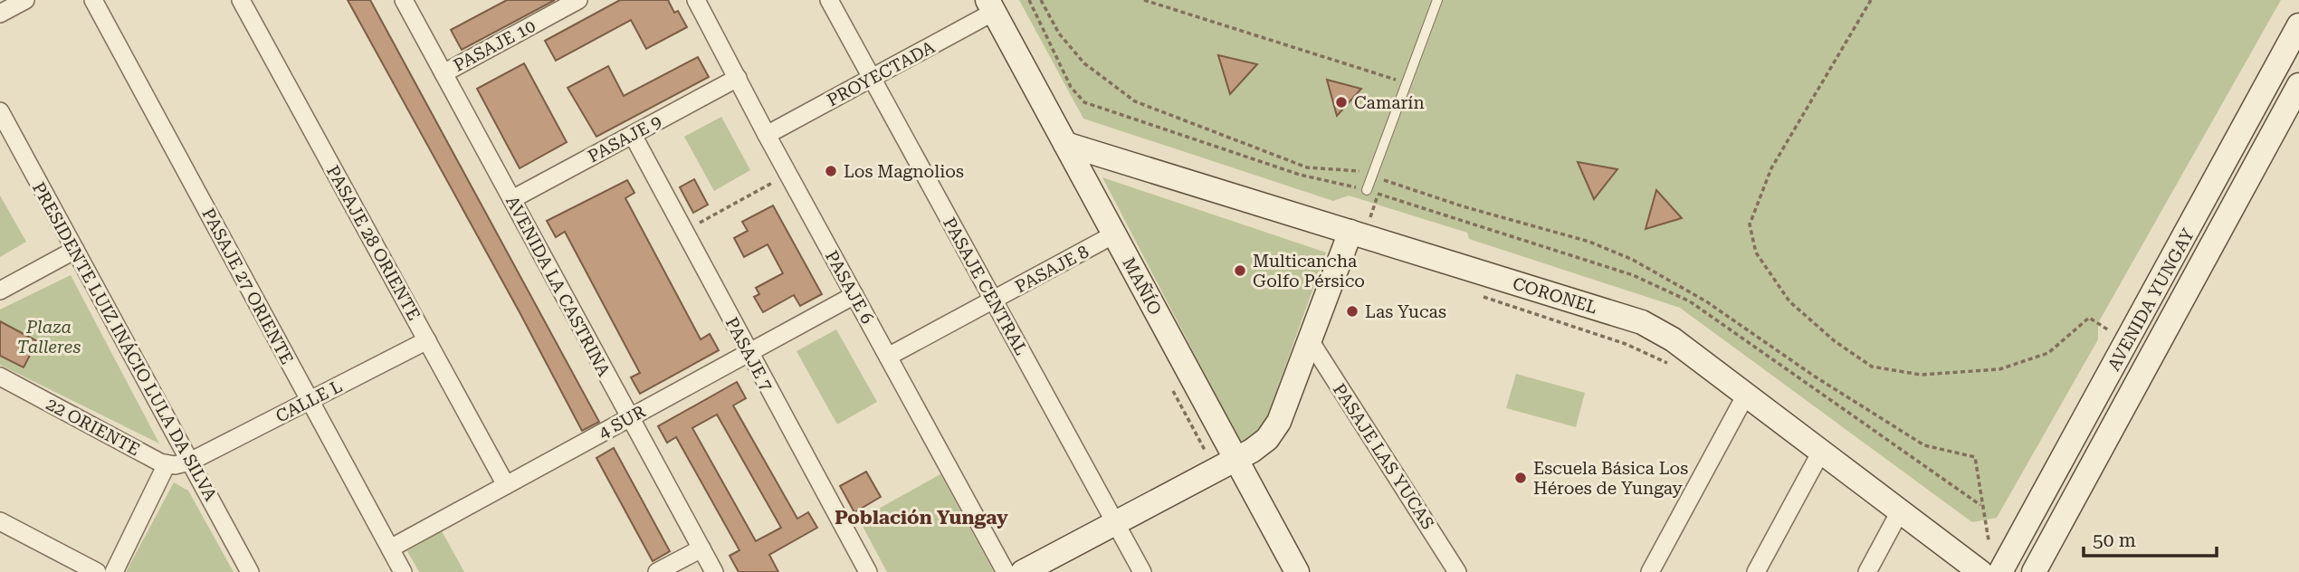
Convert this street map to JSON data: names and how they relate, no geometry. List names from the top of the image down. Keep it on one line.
{"streets":{"street":["PASAJE 10","PROYECTADA","PASAJE 9","PASAJE 28 ORIENTE","PASAJE 8","PASAJE 27 ORIENTE","AVENIDA LA CASTRINA","PASAJE CENTRAL","MAÑÍO","PASAJE 6","CORONEL","AVENIDA YUNGAY","PRESIDENTE LUIZ INÁCIO LULA DA SILVA","PASAJE 7","CALLE L","4 SUR","22 ORIENTE","PASAJE LAS YUCAS"]},"crossings":[["PASAJE 10","AVENIDA LA CASTRINA"],["PROYECTADA","PASAJE CENTRAL"],["PROYECTADA","MAÑÍO"],["PROYECTADA","PASAJE 6"],["PASAJE 9","AVENIDA LA CASTRINA"],["PASAJE 9","PASAJE 6"],["PASAJE 9","PASAJE 7"],["PASAJE 28 ORIENTE","CALLE L"],["PASAJE 28 ORIENTE","4 SUR"],["PASAJE 8","PASAJE CENTRAL"],["PASAJE 8","MAÑÍO"],["PASAJE 8","PASAJE 6"],["PASAJE 27 ORIENTE","CALLE L"],["PASAJE 27 ORIENTE","4 SUR"],["AVENIDA LA CASTRINA","4 SUR"],["MAÑÍO","CORONEL"],["PASAJE 6","4 SUR"],["PRESIDENTE LUIZ INÁCIO LULA DA SILVA","CALLE L"],["PASAJE 7","4 SUR"]],"districts":["Población Yungay"],"parks":["Plaza Talleres"],"places":["Camarín","Los Magnolios","Multicancha Golfo Pérsico","Las Yucas","Escuela Básica Los Héroes de Yungay"],"scale_bar":"50 m"}
